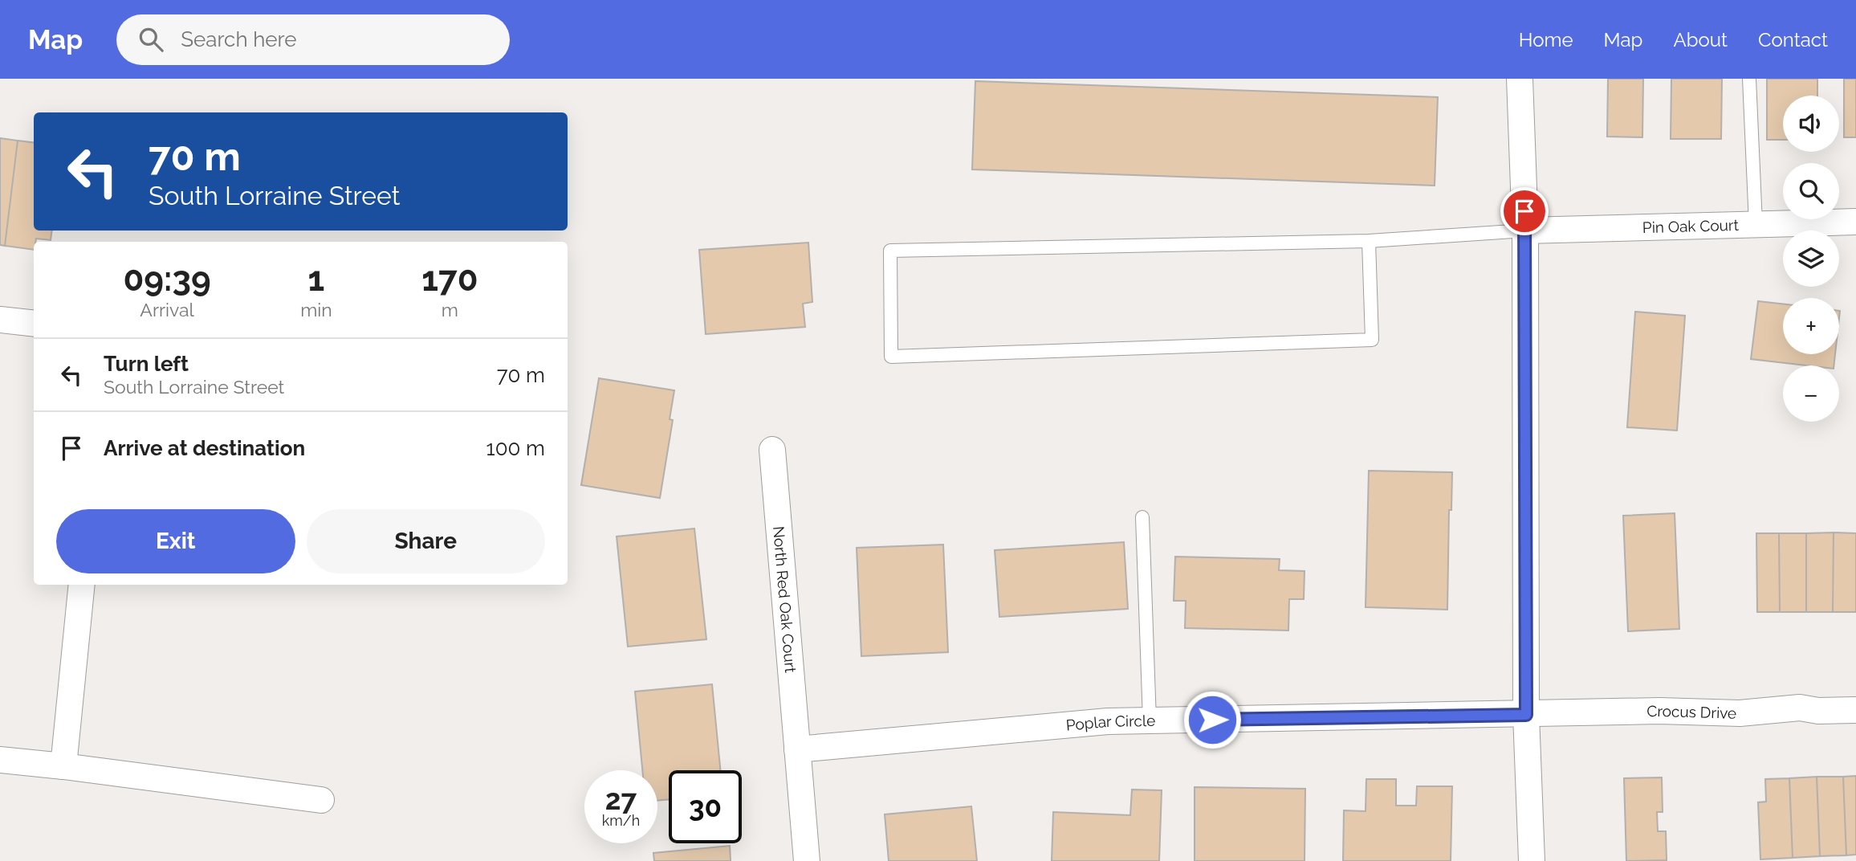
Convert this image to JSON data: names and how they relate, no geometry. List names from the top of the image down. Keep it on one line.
{"streets":{"street":["Pin Oak Court","North Red Oak Court","Crocus Drive","Poplar Circle"]},"crossings":[["North Red Oak Court","Poplar Circle"],["Crocus Drive","Poplar Circle"]],"page":{"header":"Map","search":"Search here","nav":["Home","Map","About","Contact"],"map_buttons":["+","−"],"turn":["70 m","South Lorraine Street"],"eta":["09:39","Arrival","1","min","170","m"],"list":[{"name":"Turn left","note":"South Lorraine Street","value":"70 m"},{"name":"Arrive at destination","value":"100 m"}],"buttons":["Exit","Share"],"speed":"27 km/h","limit":"30"}}
